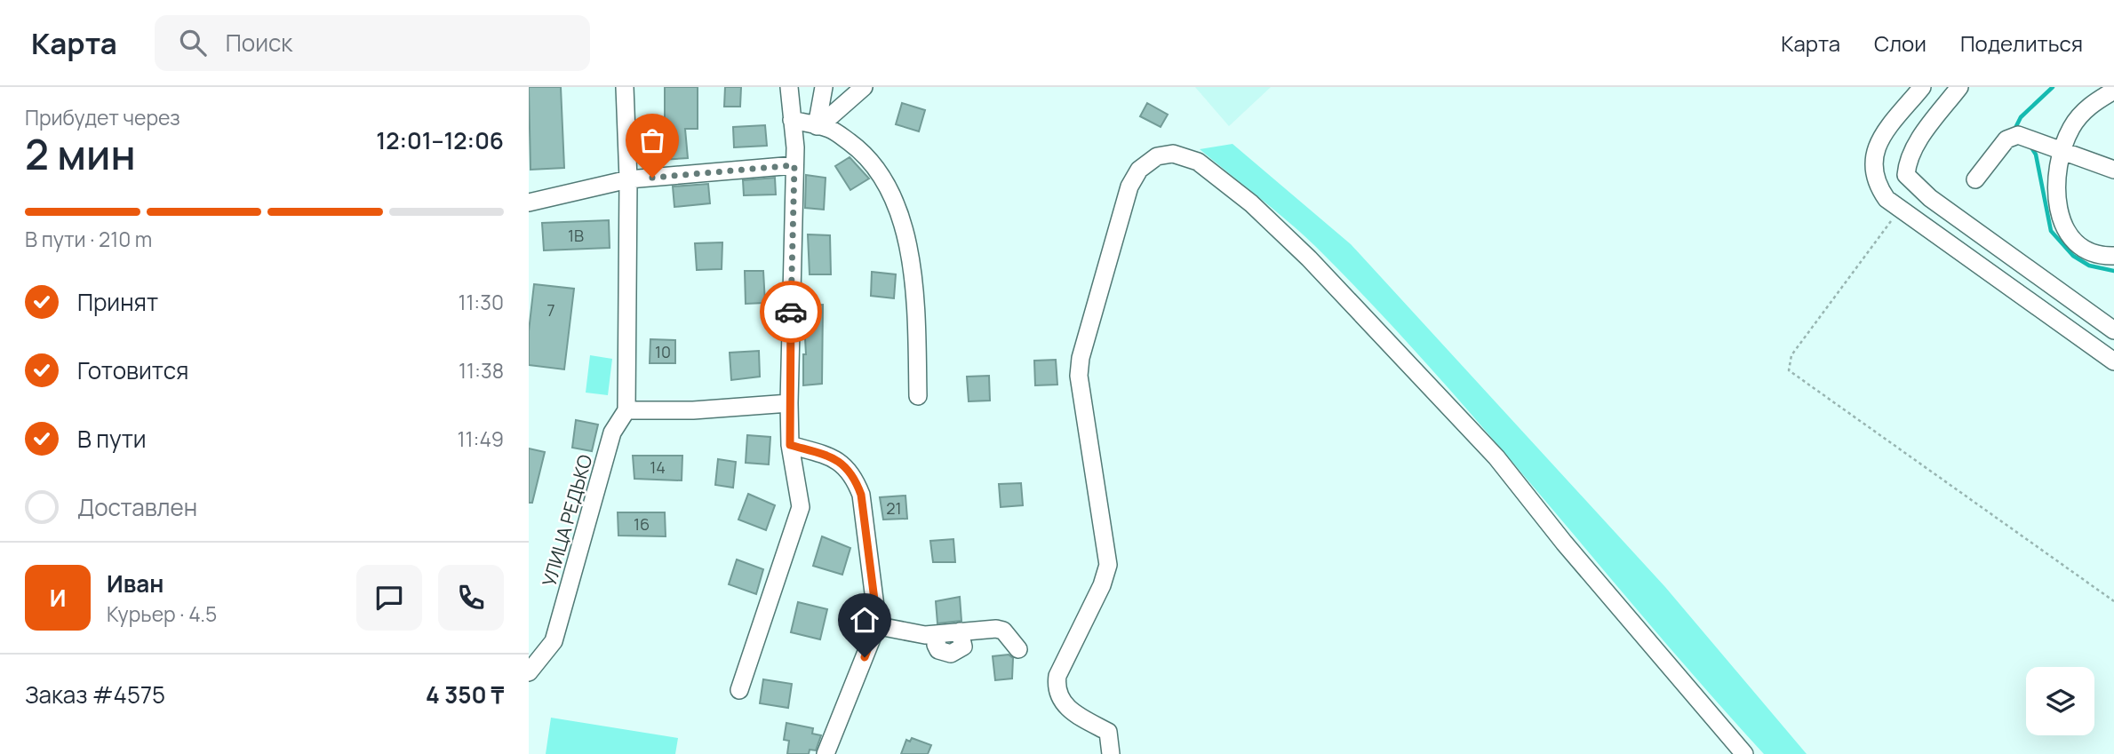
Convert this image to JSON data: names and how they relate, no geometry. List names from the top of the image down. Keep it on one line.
{"streets":{"street":["УЛИЦА РЕДЬКО"]},"house_numbers":["1В","7","10","14","21","16"],"page":{"header":"Карта","search":"Поиск","nav":["Карта","Слои","Поделиться"],"heading":["2 мин","Прибудет через","12:01–12:06"],"panel":["Иван","Курьер · 4.5","Заказ #4575","4 350 ₸"],"bar":"В пути · 210 m","list":[["Принят","11:30"],["Готовится","11:38"],["В пути","11:49"],"Доставлен"],"round":"И"}}
